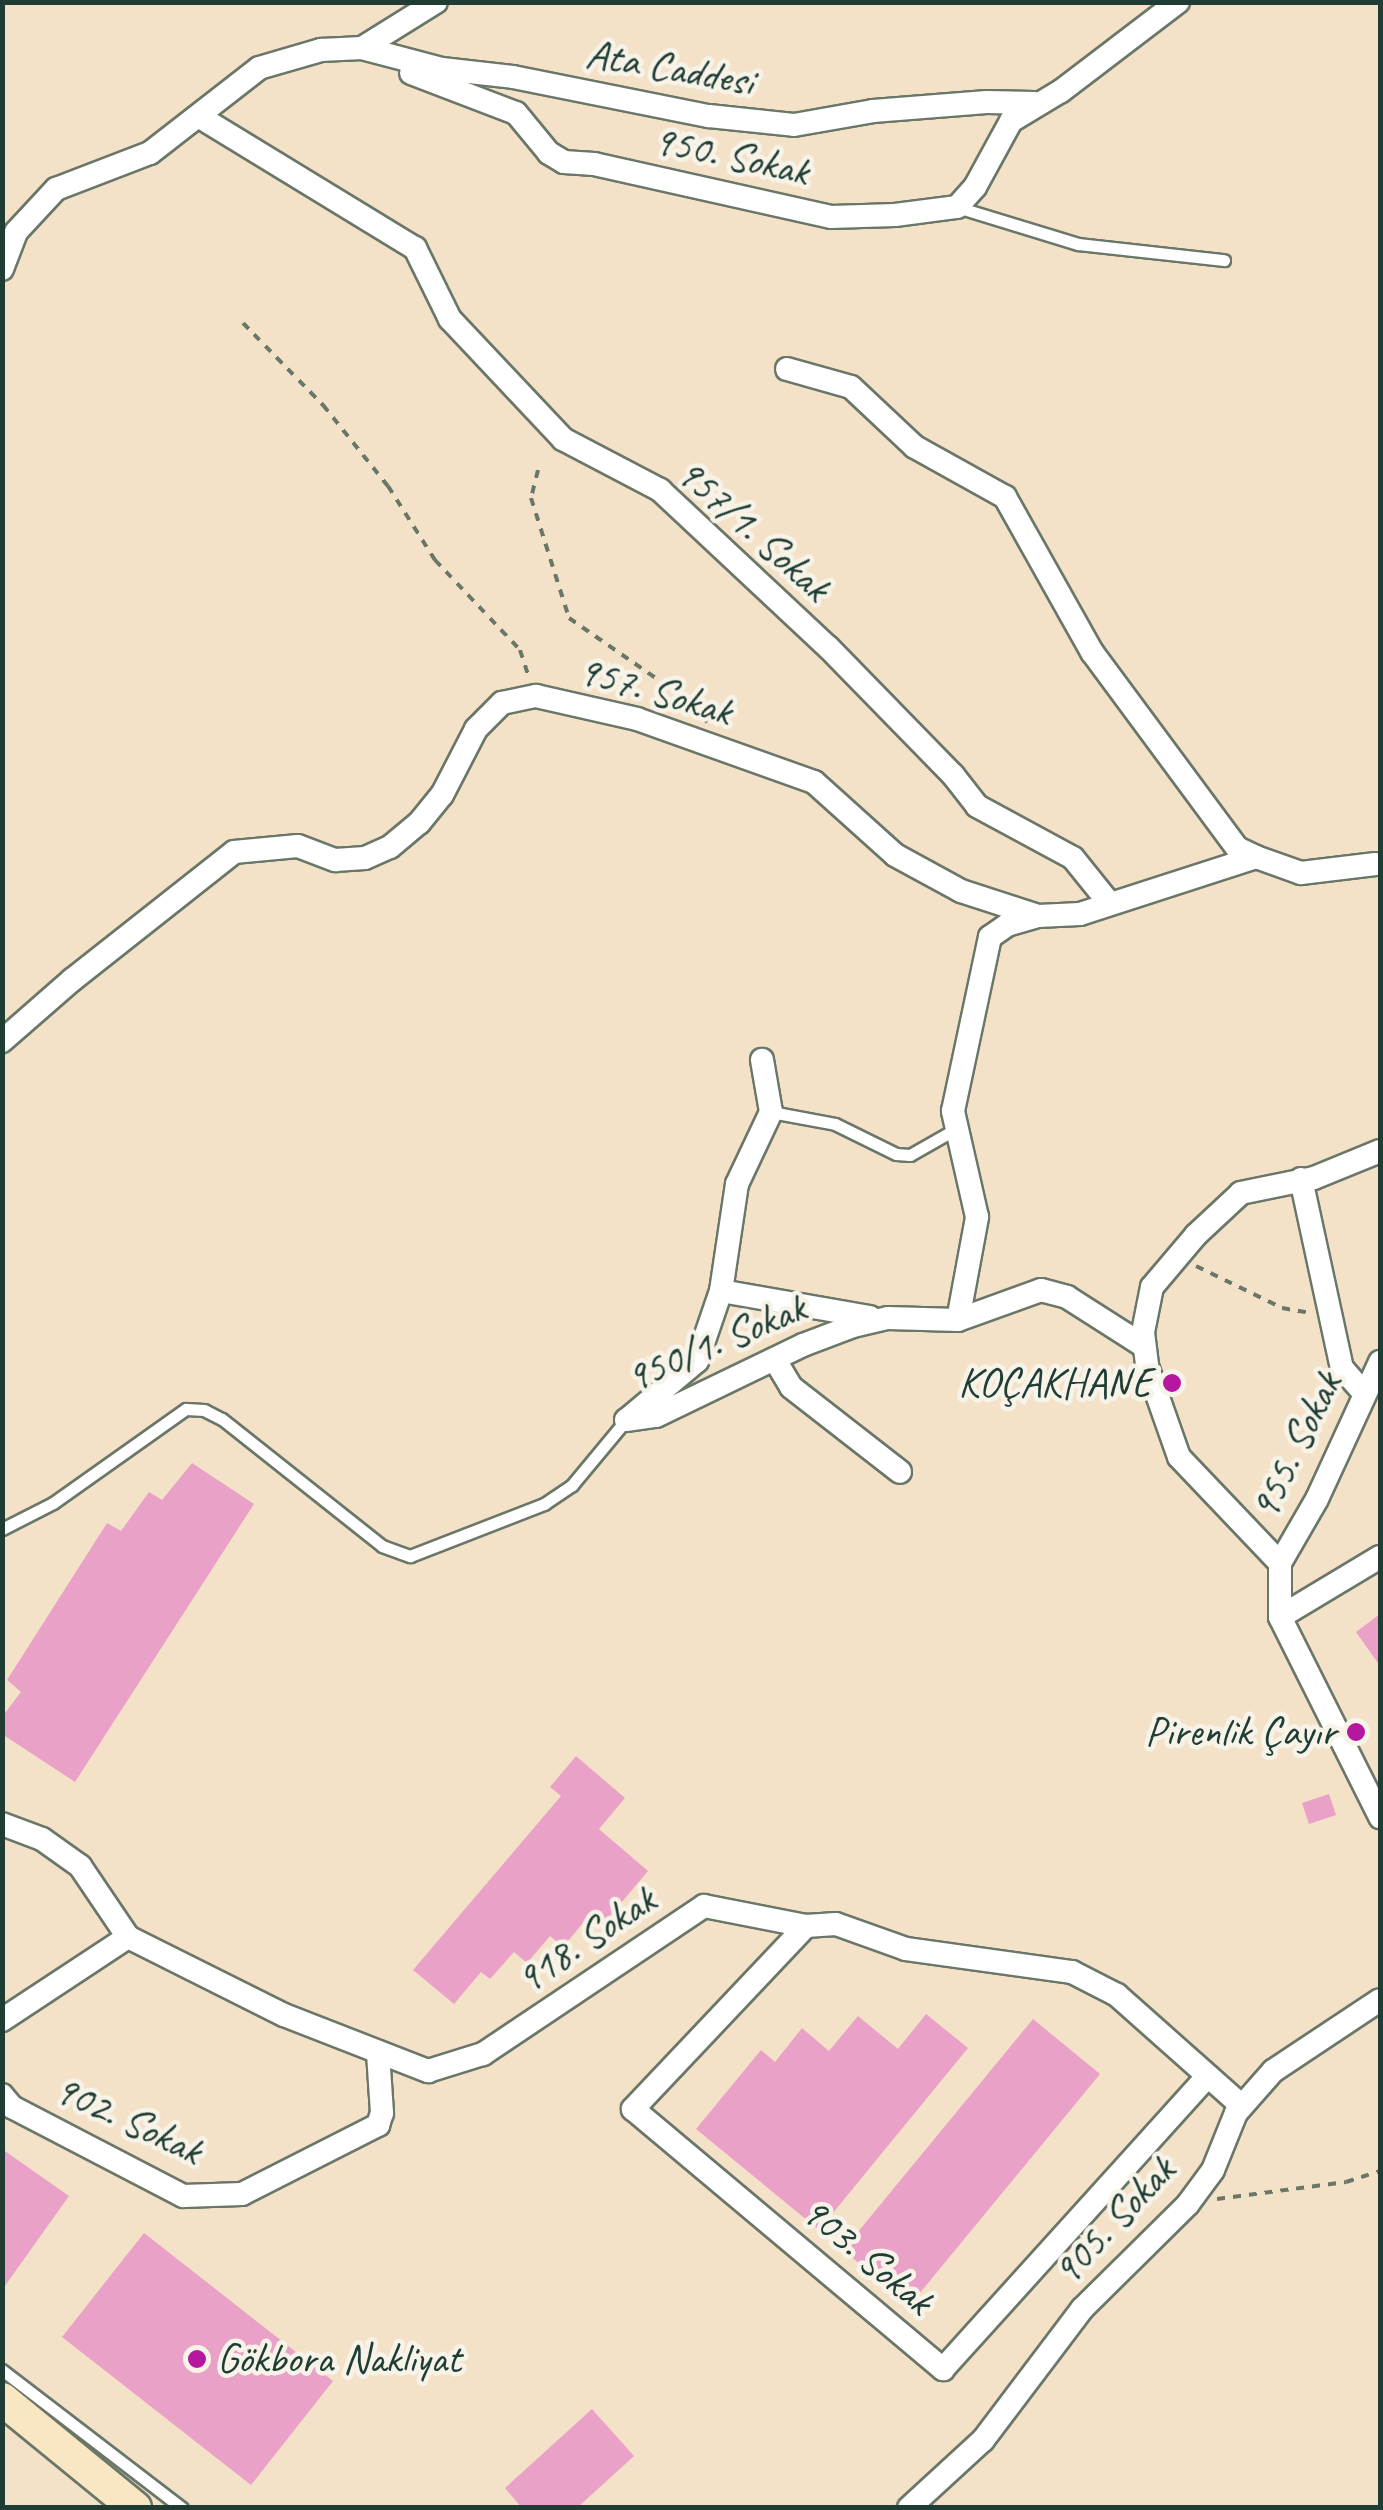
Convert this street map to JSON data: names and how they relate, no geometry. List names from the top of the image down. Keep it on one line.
{"streets":{"street":["Ata Caddesi","950. Sokak","957/1. Sokak","957. Sokak","950/1. Sokak","955. Sokak","918. Sokak","902. Sokak","905. Sokak","903. Sokak"]},"crossings":[["Ata Caddesi","950. Sokak"],["Ata Caddesi","957/1. Sokak"],["957/1. Sokak","957. Sokak"],["918. Sokak","902. Sokak"],["918. Sokak","905. Sokak"],["918. Sokak","903. Sokak"]],"places":["KOÇAKHANE","Pirenlik Çayır","Gökbora Nakliyat"]}
